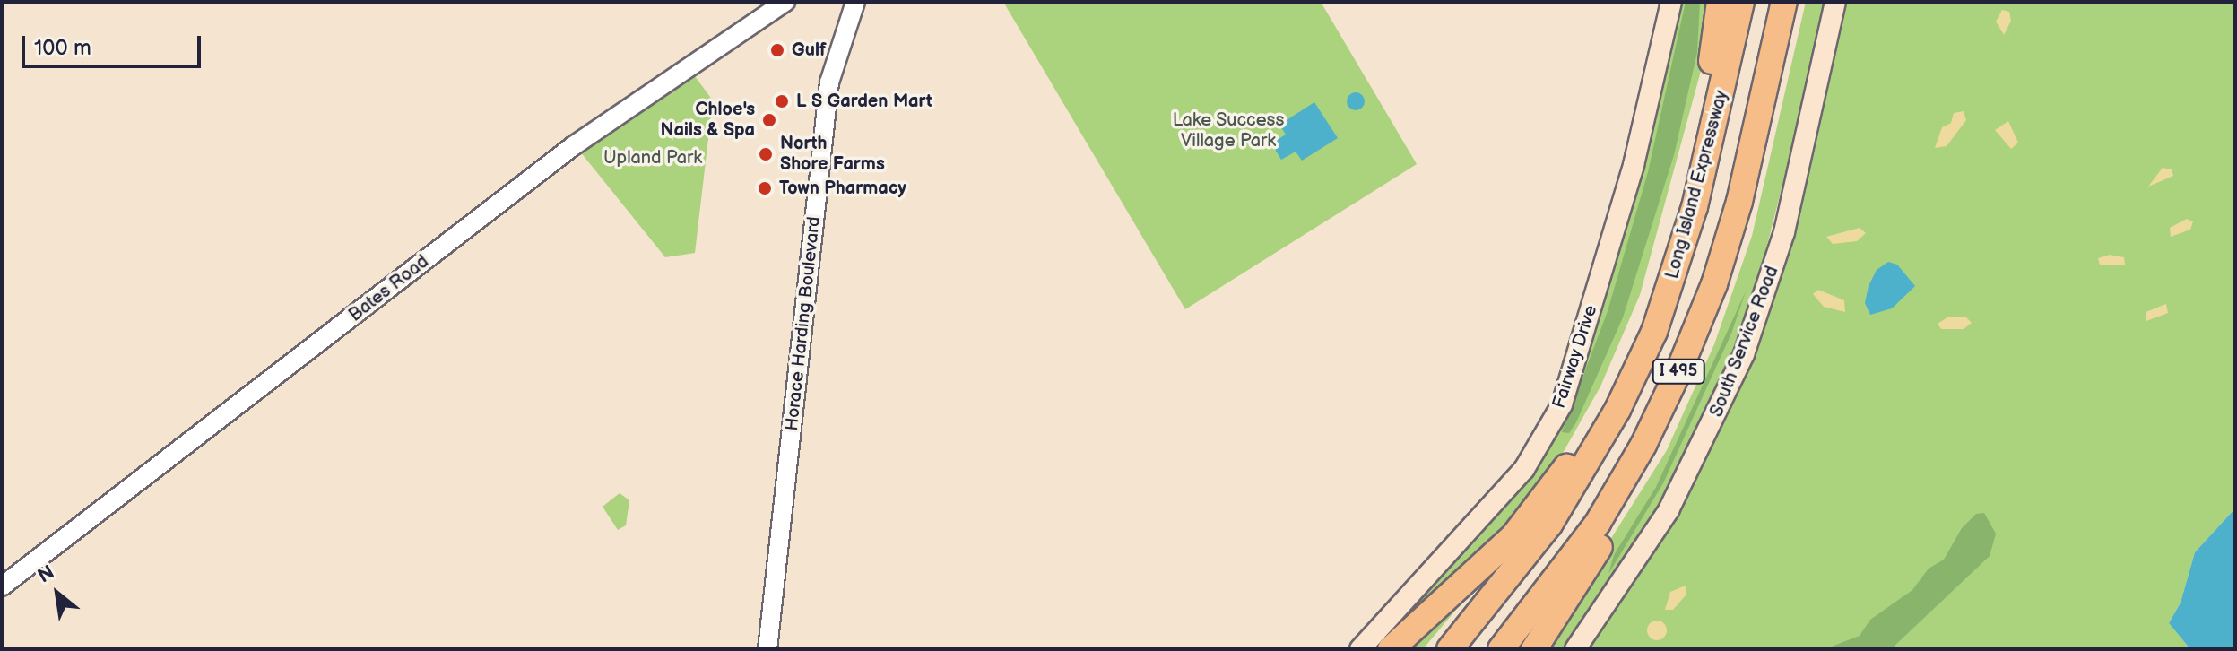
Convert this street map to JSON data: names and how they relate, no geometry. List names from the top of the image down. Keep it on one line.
{"streets":{"highway":["Long Island Expressway","I 495"],"main road":["South Service Road","Fairway Drive"],"street":["Bates Road","Horace Harding Boulevard"]},"parks":["Lake Success Village Park","Upland Park"],"places":["Gulf","L S Garden Mart","Chloe's Nails & Spa","North Shore Farms","Town Pharmacy"],"scale_bar":"100 m","north":"top left"}
